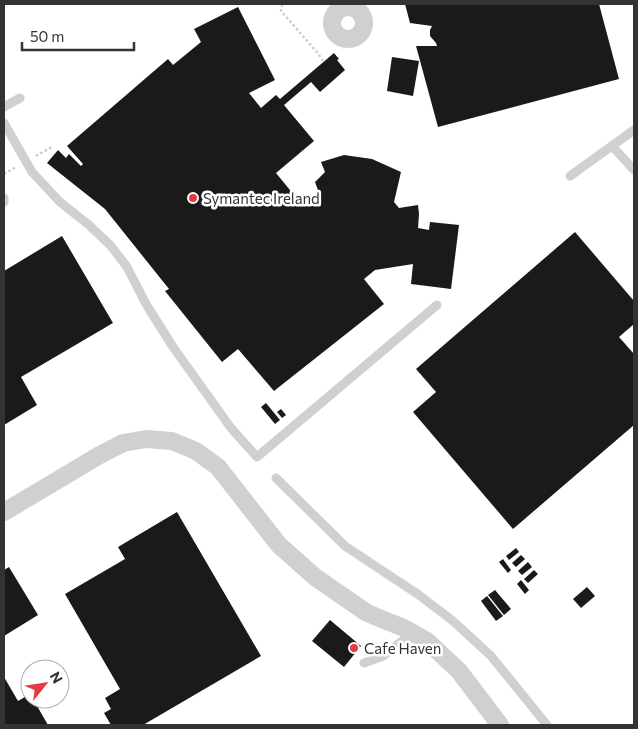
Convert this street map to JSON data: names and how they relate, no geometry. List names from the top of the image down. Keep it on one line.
{"places":["Symantec Ireland","Cafe Haven"],"scale_bar":"50 m","north":"top right"}
